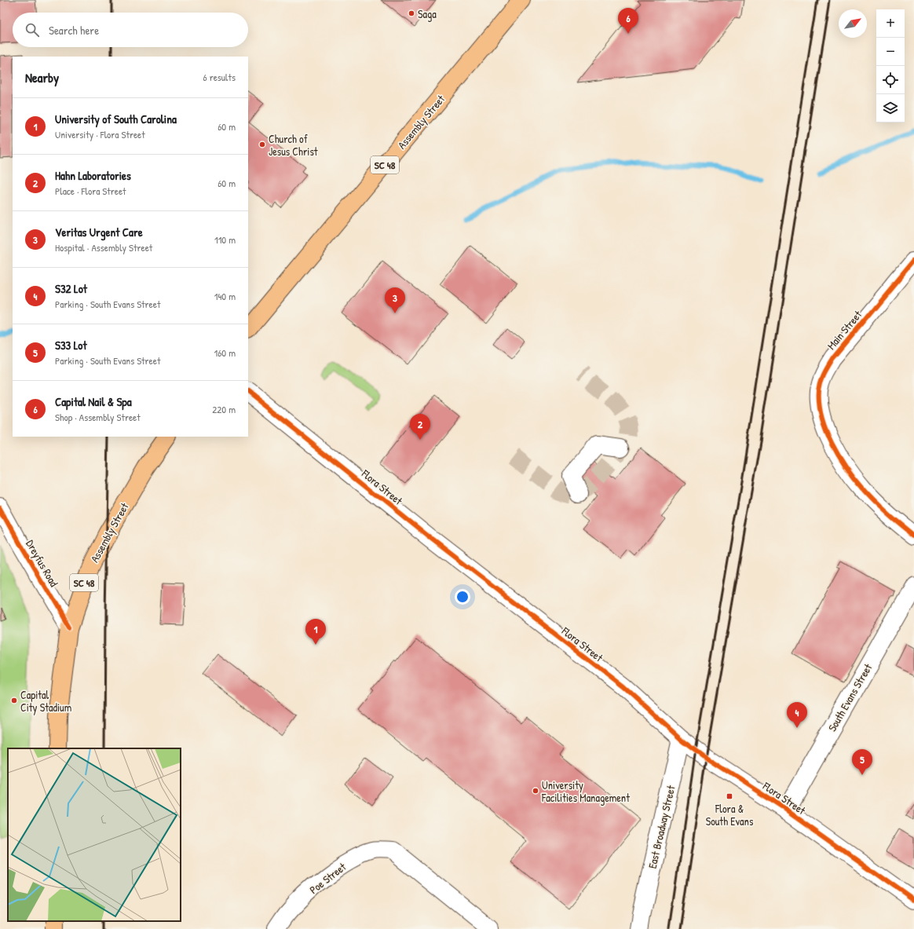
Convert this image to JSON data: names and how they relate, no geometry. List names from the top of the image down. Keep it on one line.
{"streets":{"main road":["Assembly Street","SC 48"],"street":["Main Street","Flora Street","Dreyfus Road","South Evans Street","East Broadway Street","Poe Street"]},"crossings":[["Assembly Street","Dreyfus Road"],["Flora Street","South Evans Street"],["Flora Street","East Broadway Street"]],"places":{"other":["Saga","Church of Jesus Christ","Capital City Stadium","University Facilities Management"],"transit":["Flora & South Evans"]},"north":"top right","page":{"pins":["6","3","2","1","4","5"],"map_buttons":["+","−"],"search":"Search here","heading":["Nearby","6 results"],"list":[{"mark":"1","name":"University of South Carolina","note":"University · Flora Street","value":"60 m"},{"mark":"2","name":"Hahn Laboratories","note":"Place · Flora Street","value":"60 m"},{"mark":"3","name":"Veritas Urgent Care","note":"Hospital · Assembly Street","value":"110 m"},{"mark":"4","name":"S32 Lot","note":"Parking · South Evans Street","value":"140 m"},{"mark":"5","name":"S33 Lot","note":"Parking · South Evans Street","value":"160 m"},{"mark":"6","name":"Capital Nail & Spa","note":"Shop · Assembly Street","value":"220 m"}]}}
